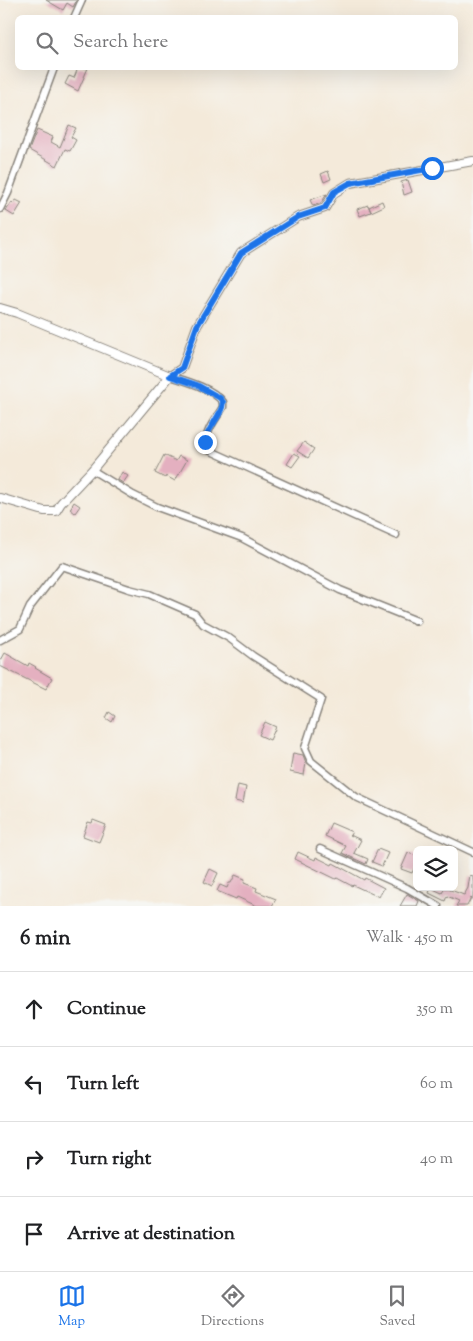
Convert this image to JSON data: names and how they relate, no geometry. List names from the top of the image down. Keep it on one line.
{"page":{"search":"Search here","heading":["6 min","Walk · 450 m"],"list":[["Continue","350 m"],["Turn left","60 m"],["Turn right","40 m"],"Arrive at destination"],"nav":["Map","Directions","Saved"]}}
